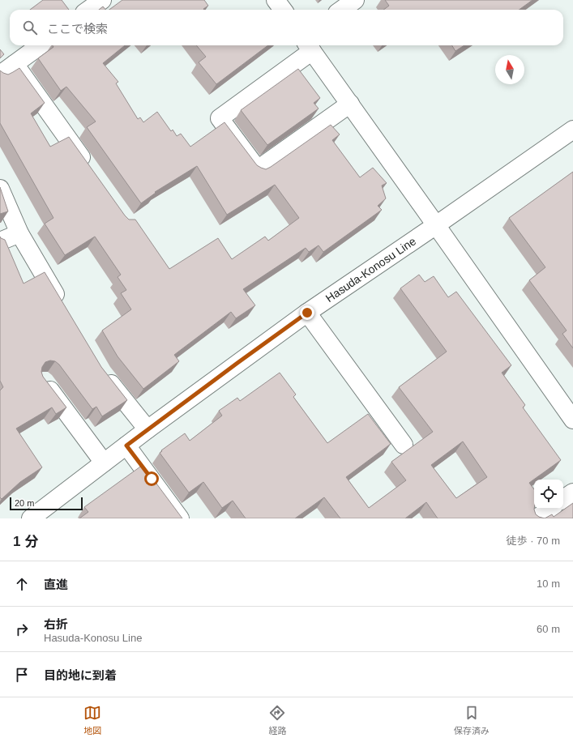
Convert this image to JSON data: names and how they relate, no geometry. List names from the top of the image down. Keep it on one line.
{"streets":{"street":["Hasuda-Konosu Line"]},"scale_bar":"20 m","north":"top","page":{"search":"ここで検索","scale":"20 m","heading":["1 分","徒歩 · 70 m"],"list":[["直進","10 m"],["右折","Hasuda-Konosu Line","60 m"],"目的地に到着"],"nav":["地図","経路","保存済み"]}}
